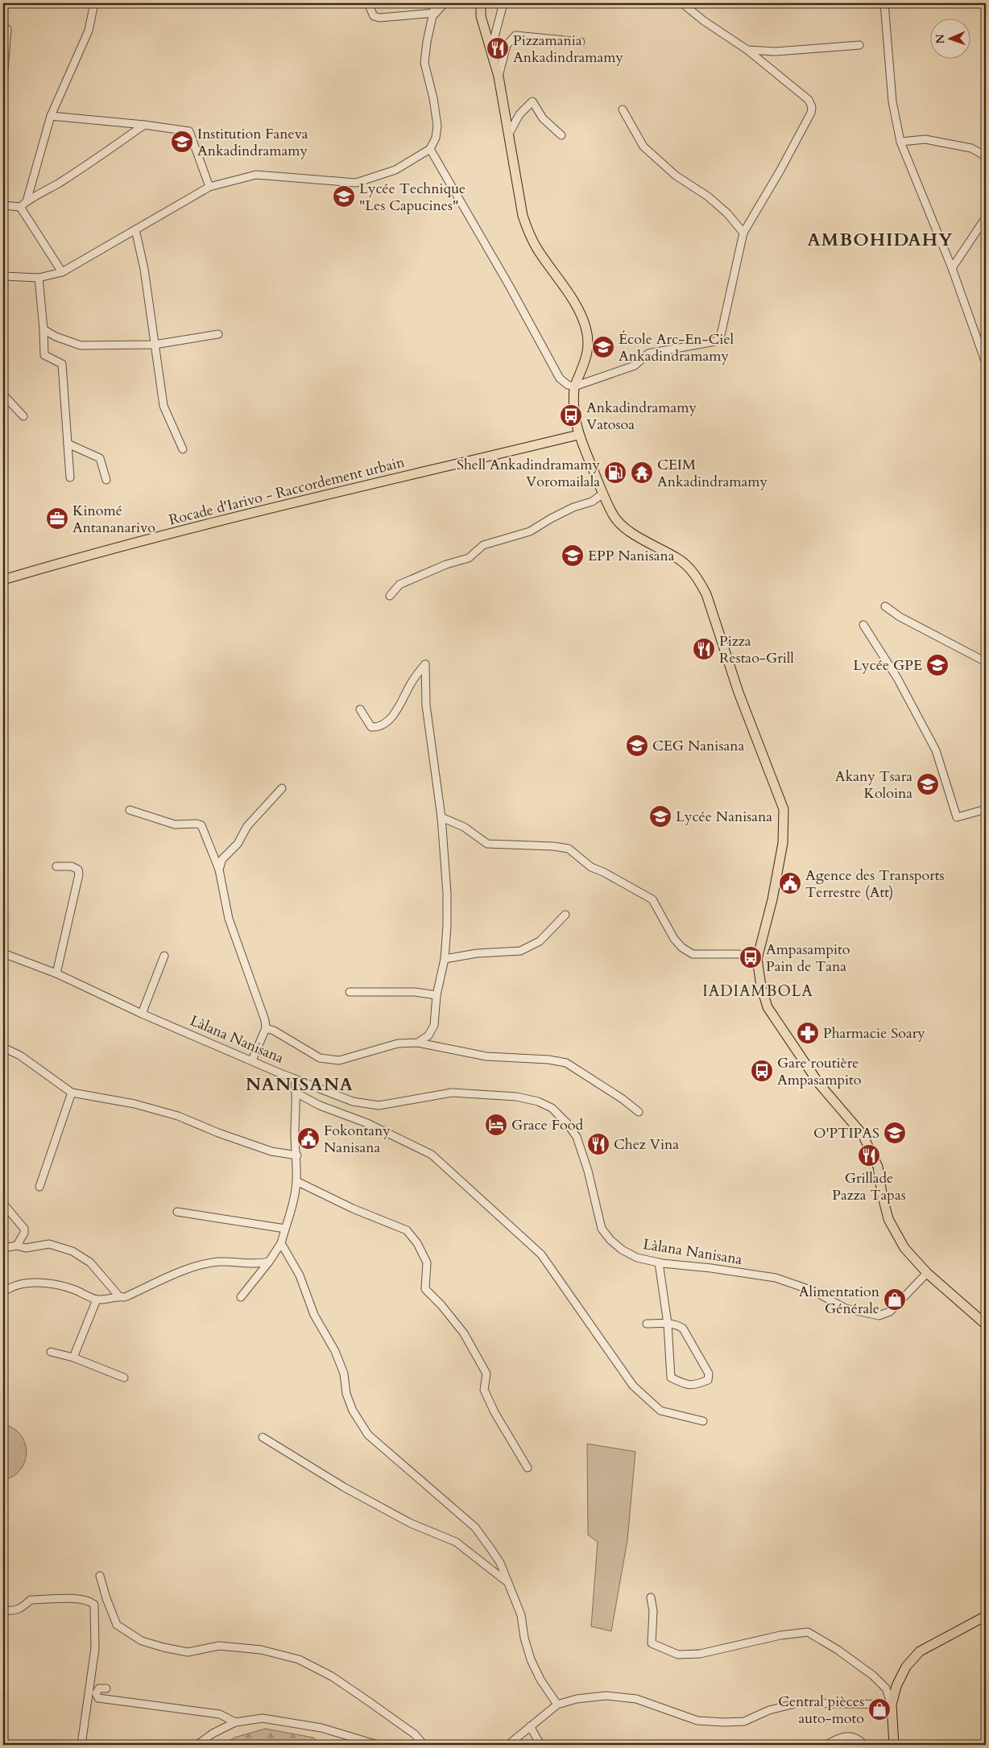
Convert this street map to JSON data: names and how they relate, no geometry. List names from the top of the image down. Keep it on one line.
{"streets":{"main road":["Rocade d'Iarivo - Raccordement urbain"],"street":["Làlana Nanisana"]},"districts":["AMBOHIDAHY","IADIAMBOLA","NANISANA"],"places":{"restaurant":["Pizzamania Ankadindramamy","Pizza Restao-Grill","Chez Vina","Grillade Pazza Tapas"],"school or university":["Institution Faneva Ankadindramamy","Lycée Technique \"Les Capucines\"","École Arc-En-Ciel Ankadindramamy","EPP Nanisana","Lycée GPE","CEG Nanisana","Akany Tsara Koloina","Lycée Nanisana","O'PTIPAS"],"bus stop":["Ankadindramamy Vatosoa","Ampasampito Pain de Tana","Gare routière Ampasampito"],"fuel station":["Shell Ankadindramamy Voromailala"],"temple":["CEIM Ankadindramamy"],"office":["Kinomé Antananarivo"],"public building":["Agence des Transports Terrestre (Att)","Fokontany Nanisana"],"pharmacy":["Pharmacie Soary"],"hotel":["Grace Food"],"shop":["Alimentation Générale","Central pièces auto-moto"]},"north":"left"}
